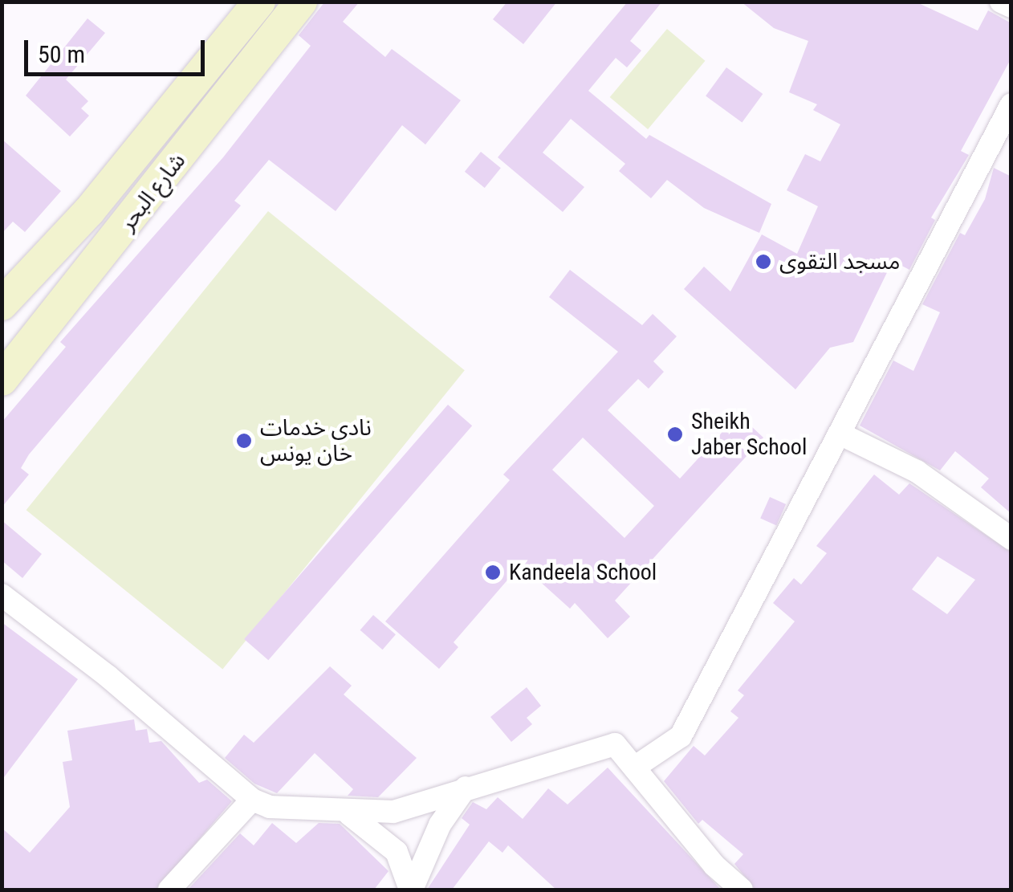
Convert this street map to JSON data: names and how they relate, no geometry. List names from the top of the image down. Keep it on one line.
{"streets":{"main road":["شارع البحر"]},"places":["مسجد التقوى","Sheikh Jaber School","نادى خدمات خان يونس","Kandeela School"],"scale_bar":"50 m"}
